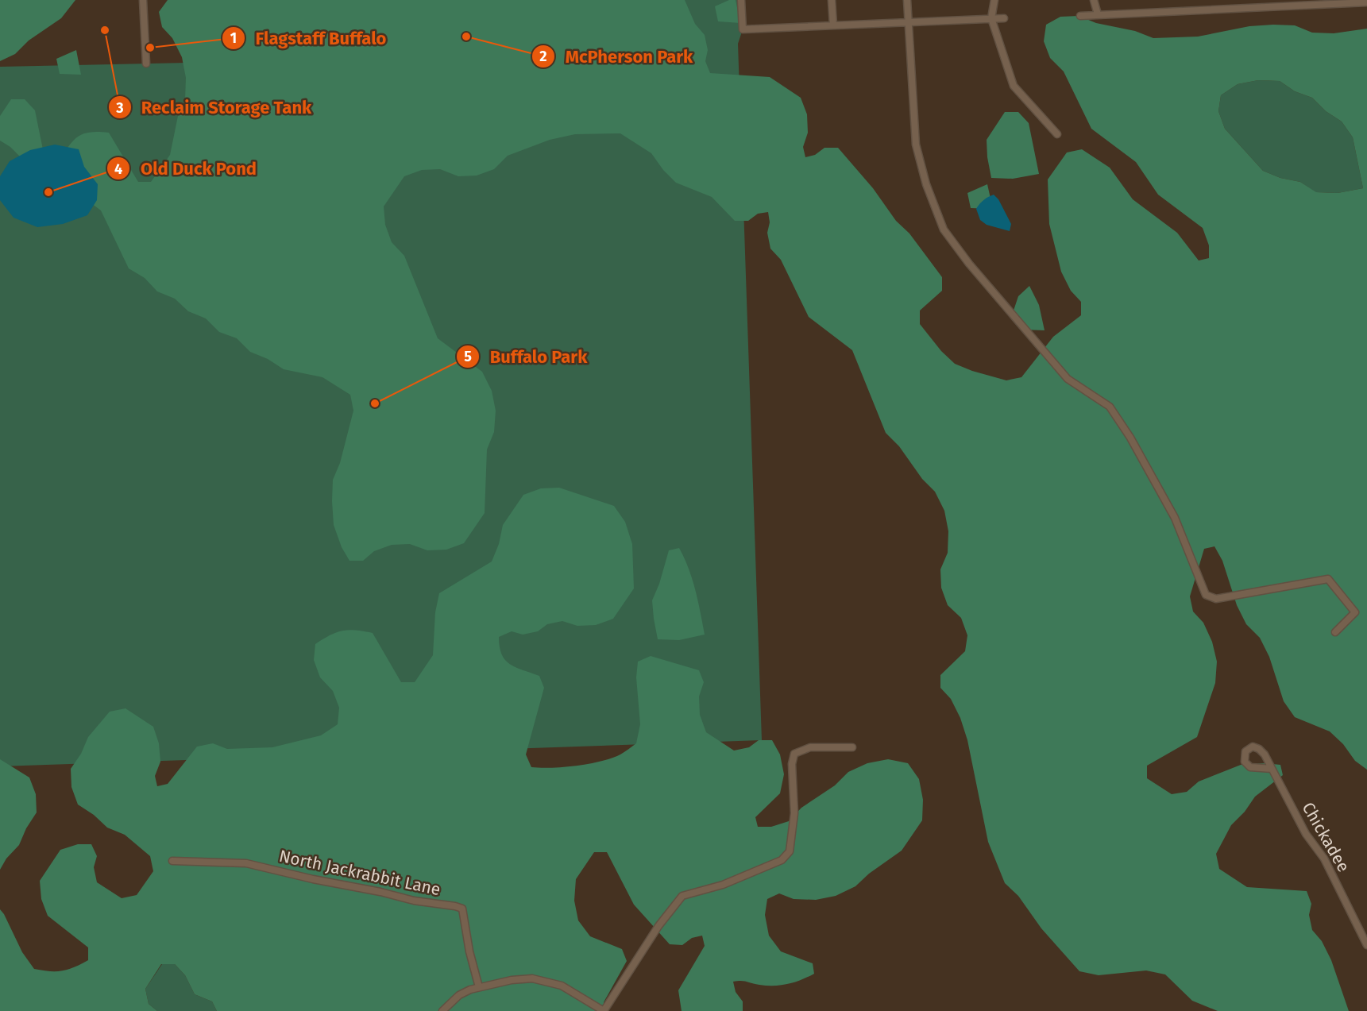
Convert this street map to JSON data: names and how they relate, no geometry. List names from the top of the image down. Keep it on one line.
{"streets":{"street":["Chickadee","North Jackrabbit Lane"]},"places":["Reclaim Storage Tank","McPherson Park","Flagstaff Buffalo","Old Duck Pond","Buffalo Park"]}
